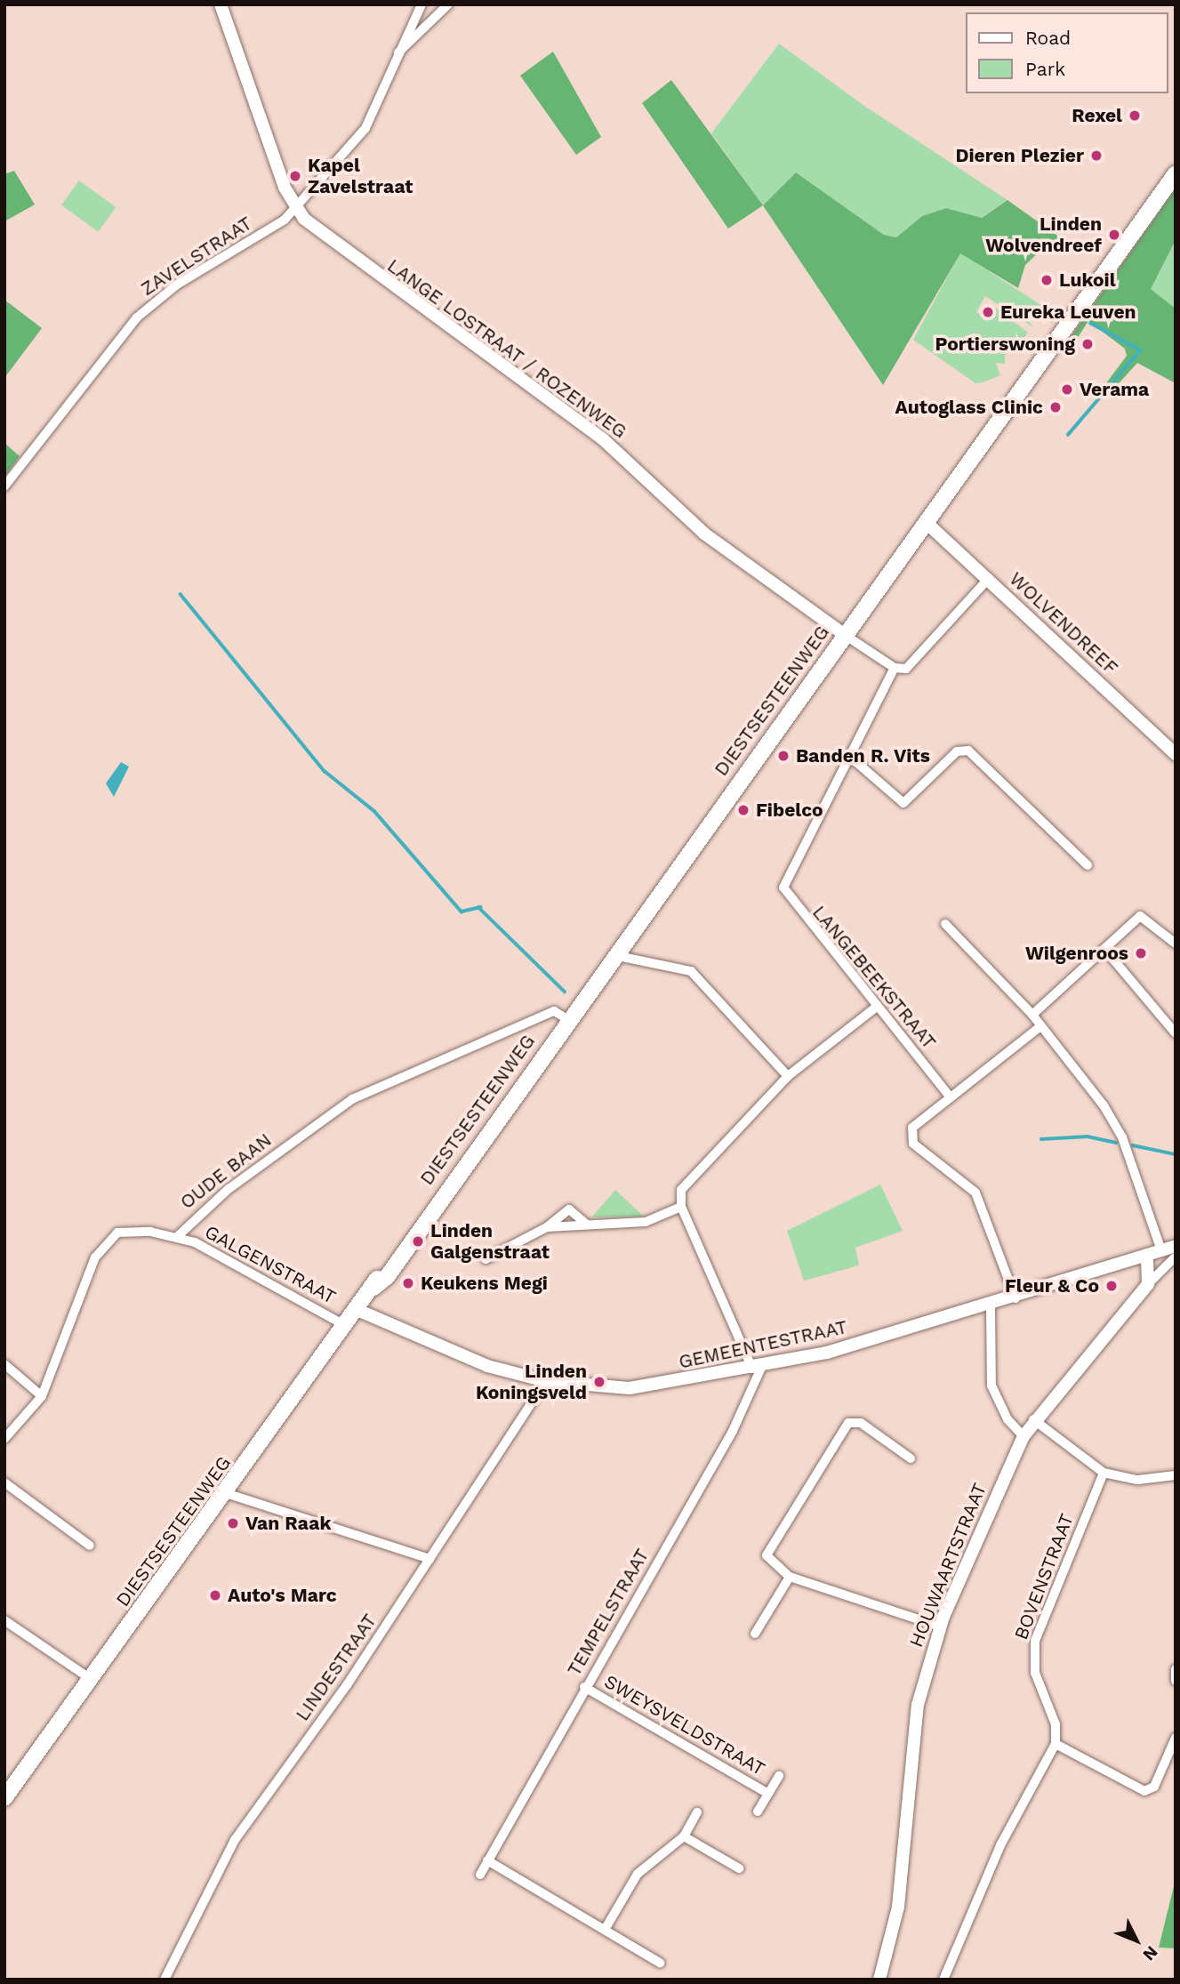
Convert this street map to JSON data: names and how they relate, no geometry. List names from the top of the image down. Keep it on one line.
{"streets":{"main road":["DIESTSESTEENWEG"],"street":["ZAVELSTRAAT","LANGE LOSTRAAT / ROZENWEG","WOLVENDREEF","LANGEBEEKSTRAAT","OUDE BAAN","GALGENSTRAAT","GEMEENTESTRAAT","HOUWAARTSTRAAT","BOVENSTRAAT","TEMPELSTRAAT","LINDESTRAAT","SWEYSVELDSTRAAT"]},"crossings":[["ZAVELSTRAAT","LANGE LOSTRAAT / ROZENWEG"],["LANGE LOSTRAAT / ROZENWEG","DIESTSESTEENWEG"],["WOLVENDREEF","DIESTSESTEENWEG"],["DIESTSESTEENWEG","OUDE BAAN"],["DIESTSESTEENWEG","GALGENSTRAAT"],["DIESTSESTEENWEG","GEMEENTESTRAAT"],["OUDE BAAN","GALGENSTRAAT"],["GEMEENTESTRAAT","HOUWAARTSTRAAT"],["GEMEENTESTRAAT","TEMPELSTRAAT"],["GEMEENTESTRAAT","LINDESTRAAT"],["TEMPELSTRAAT","SWEYSVELDSTRAAT"]],"places":["Rexel","Dieren Plezier","Kapel Zavelstraat","Linden Wolvendreef","Lukoil","Eureka Leuven","Portierswoning","Verama","Autoglass Clinic","Banden R. Vits","Fibelco","Wilgenroos","Linden Galgenstraat","Keukens Megi","Fleur & Co","Linden Koningsveld","Van Raak","Auto's Marc"],"legend":["Road","Park"],"north":"bottom right"}
